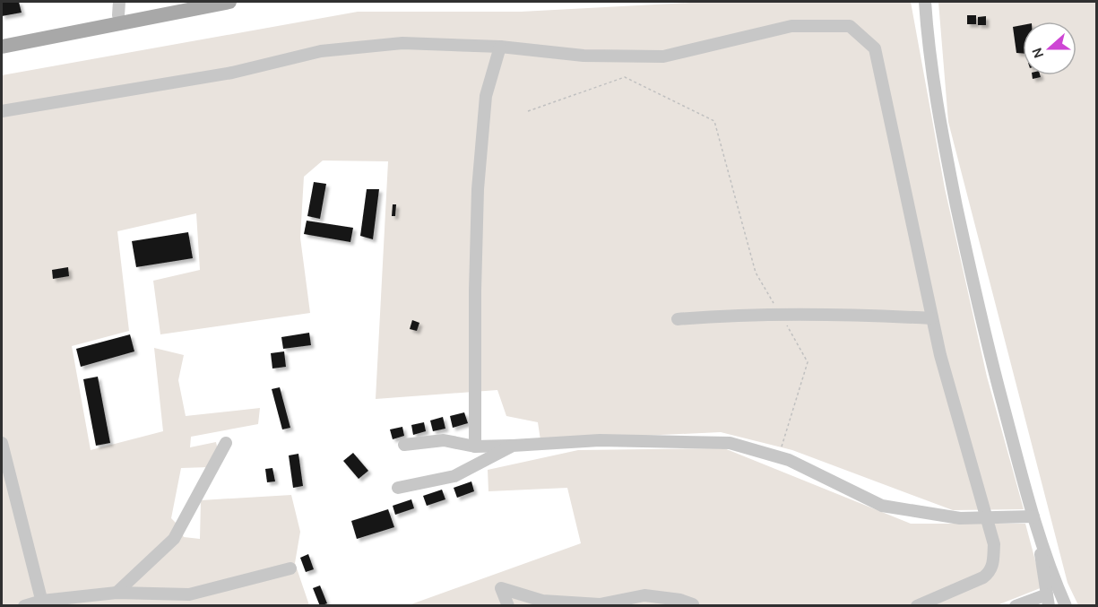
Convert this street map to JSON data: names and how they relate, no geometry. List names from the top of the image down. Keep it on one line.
{"north":"left"}
